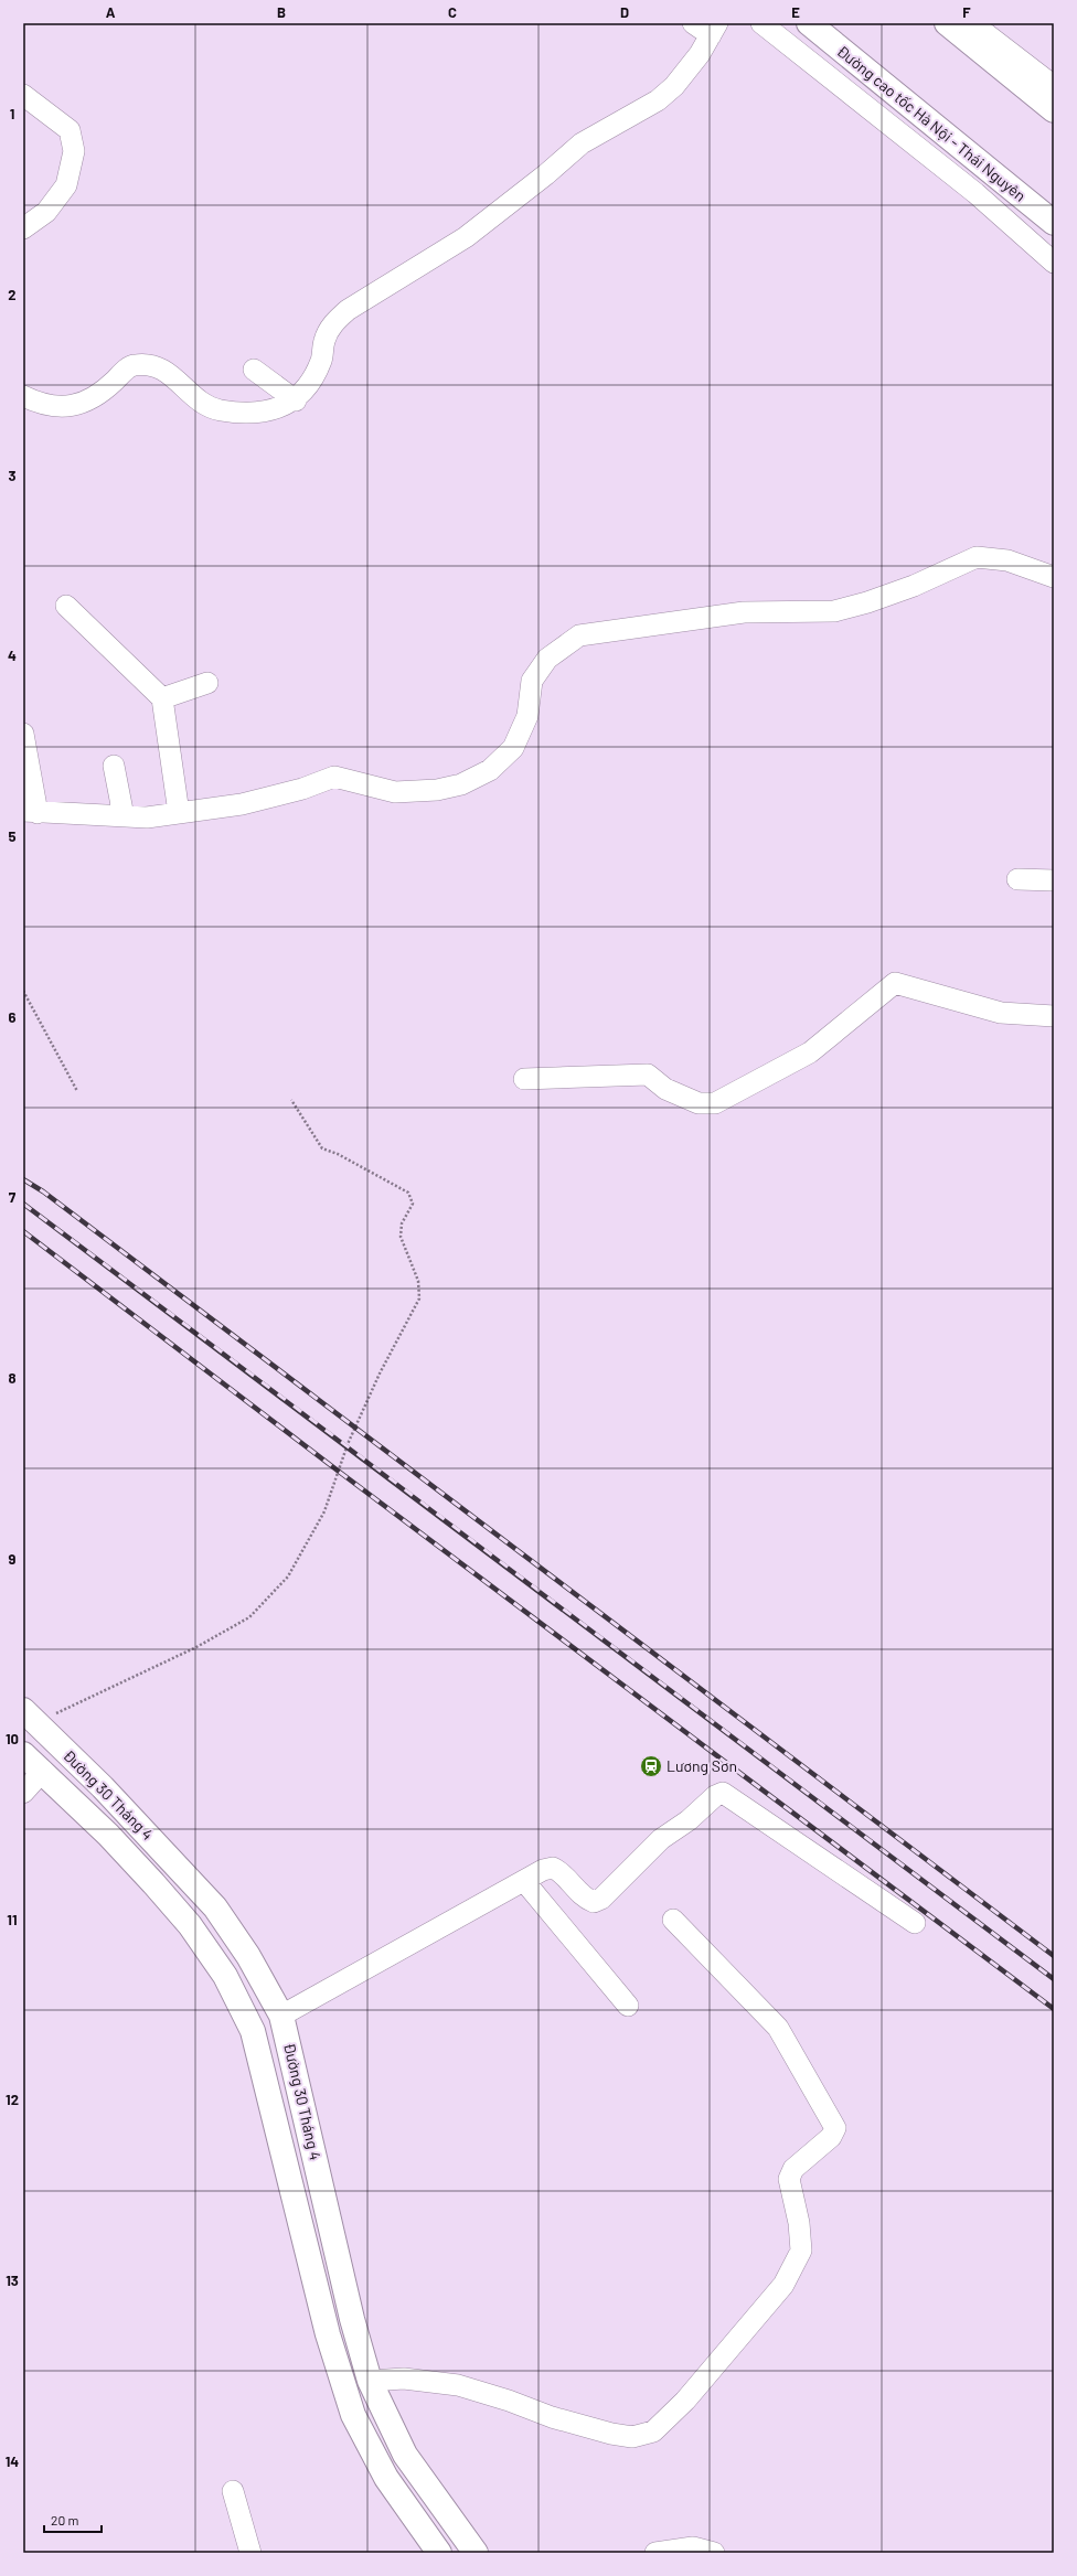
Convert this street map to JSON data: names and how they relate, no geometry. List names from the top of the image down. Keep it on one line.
{"streets":{"highway":["Đường cao tốc Hà Nội - Thái Nguyên","Đường 30 Tháng 4"]},"places":{"station":["Lương Sơn"]},"scale_bar":"20 m","grid":{"columns":["A","B","C","D","E","F"],"rows":["1","2","3","4","5","6","7","8","9","10","11","12","13","14"]}}
